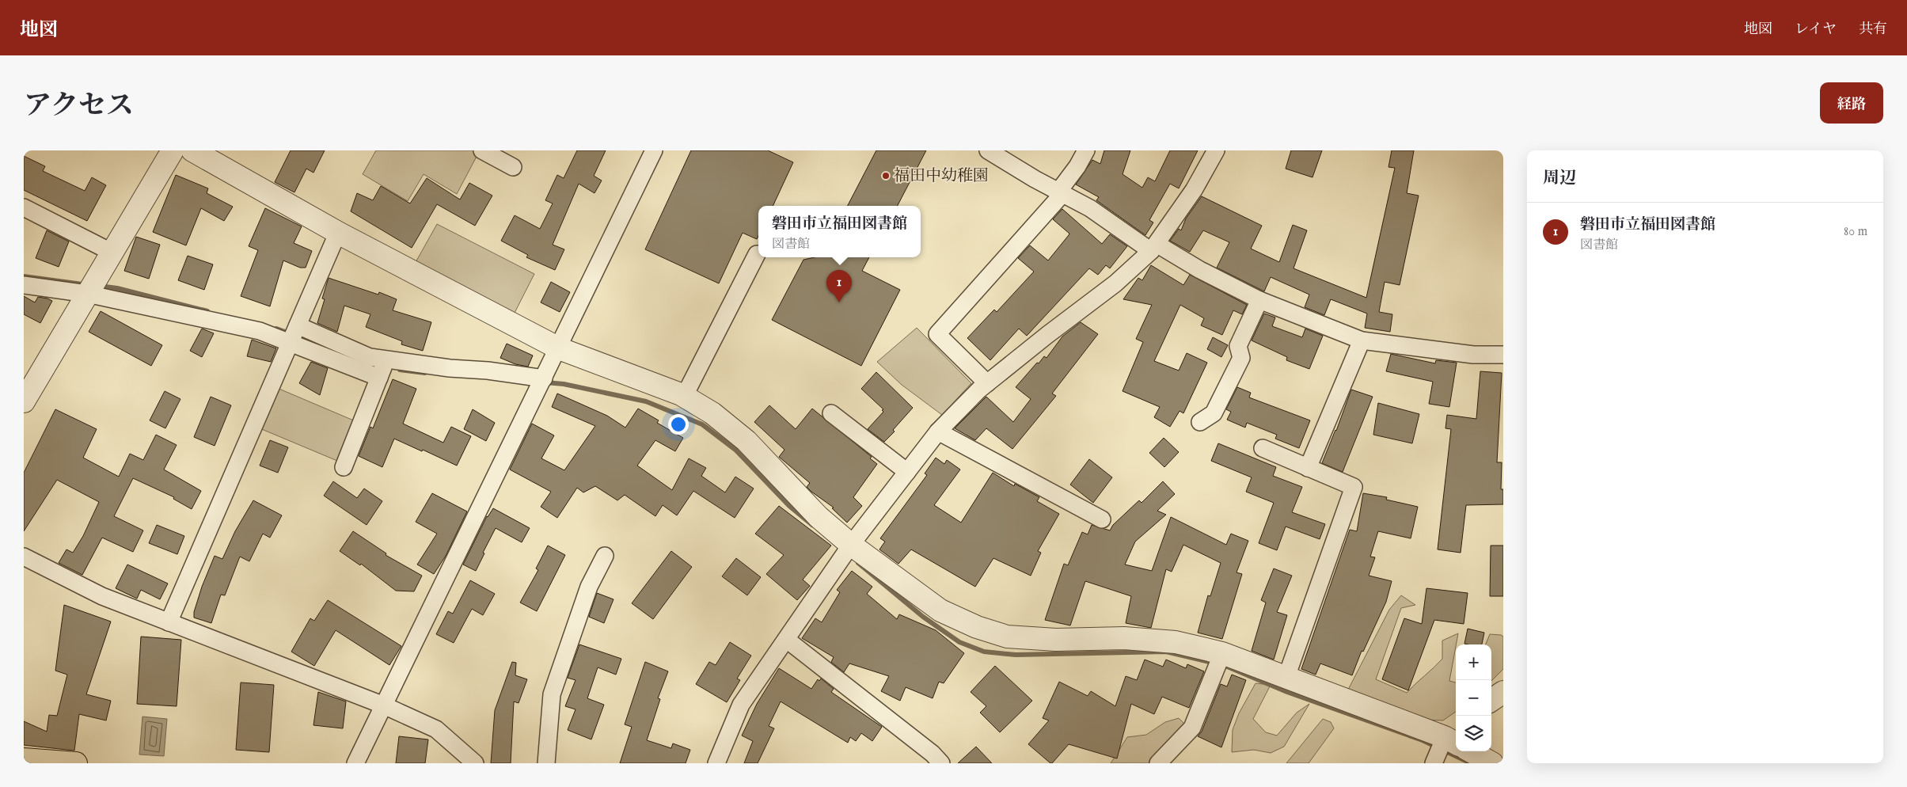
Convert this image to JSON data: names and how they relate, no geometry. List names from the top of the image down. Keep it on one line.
{"places":["福田中幼稚園"],"page":{"header":"地図","nav":["地図","レイヤ","共有"],"title":"アクセス","buttons":"経路","heading":"周辺","list":[{"mark":"1","name":"磐田市立福田図書館","note":"図書館","value":"80 m"}],"popup":["磐田市立福田図書館","図書館"],"pins":"1","map_buttons":["+","−"]}}
